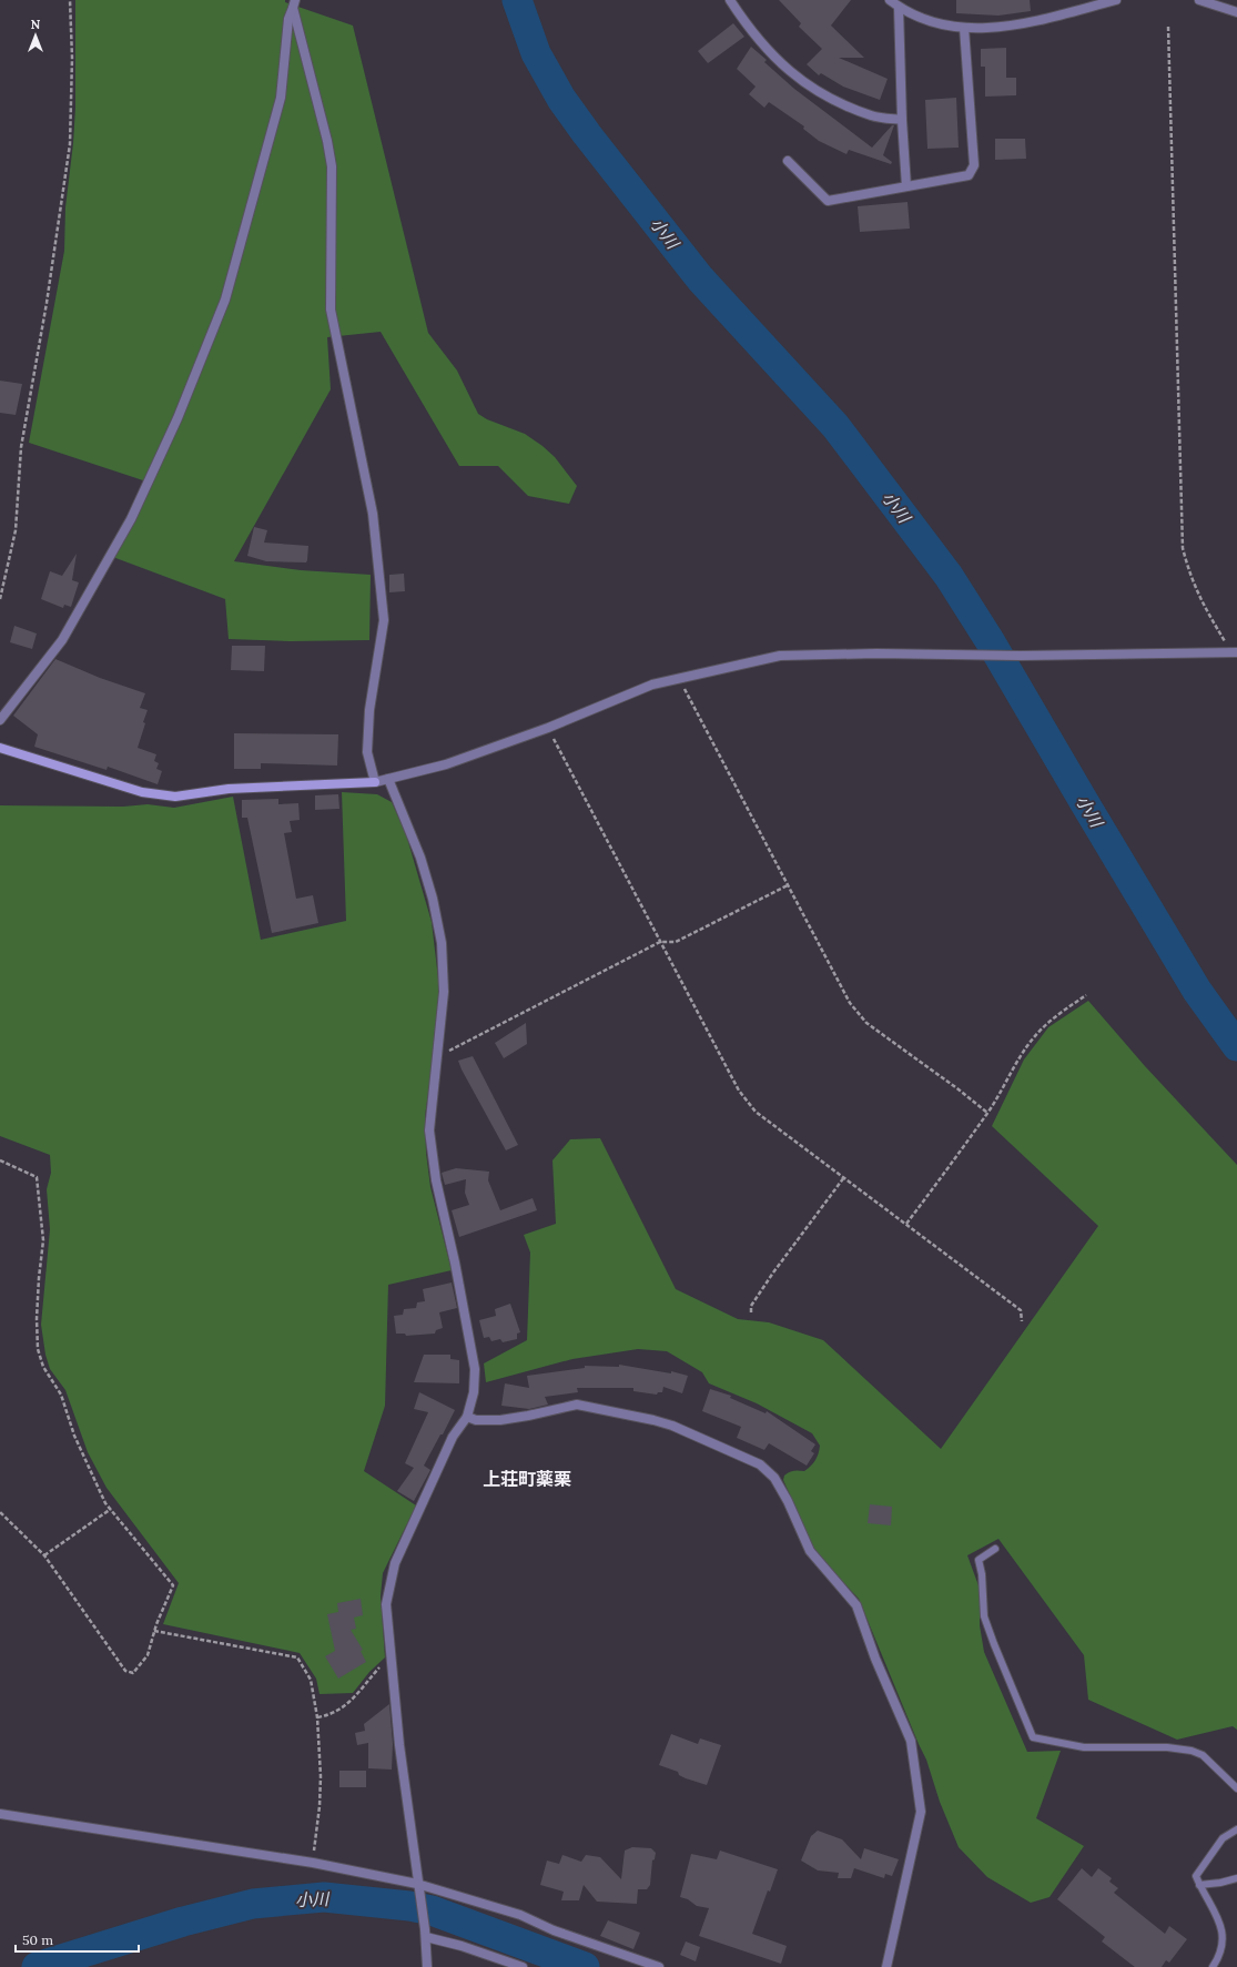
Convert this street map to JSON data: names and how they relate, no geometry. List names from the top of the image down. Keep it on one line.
{"districts":["上荘町薬栗"],"water":["小川"],"scale_bar":"50 m","north":"top"}
